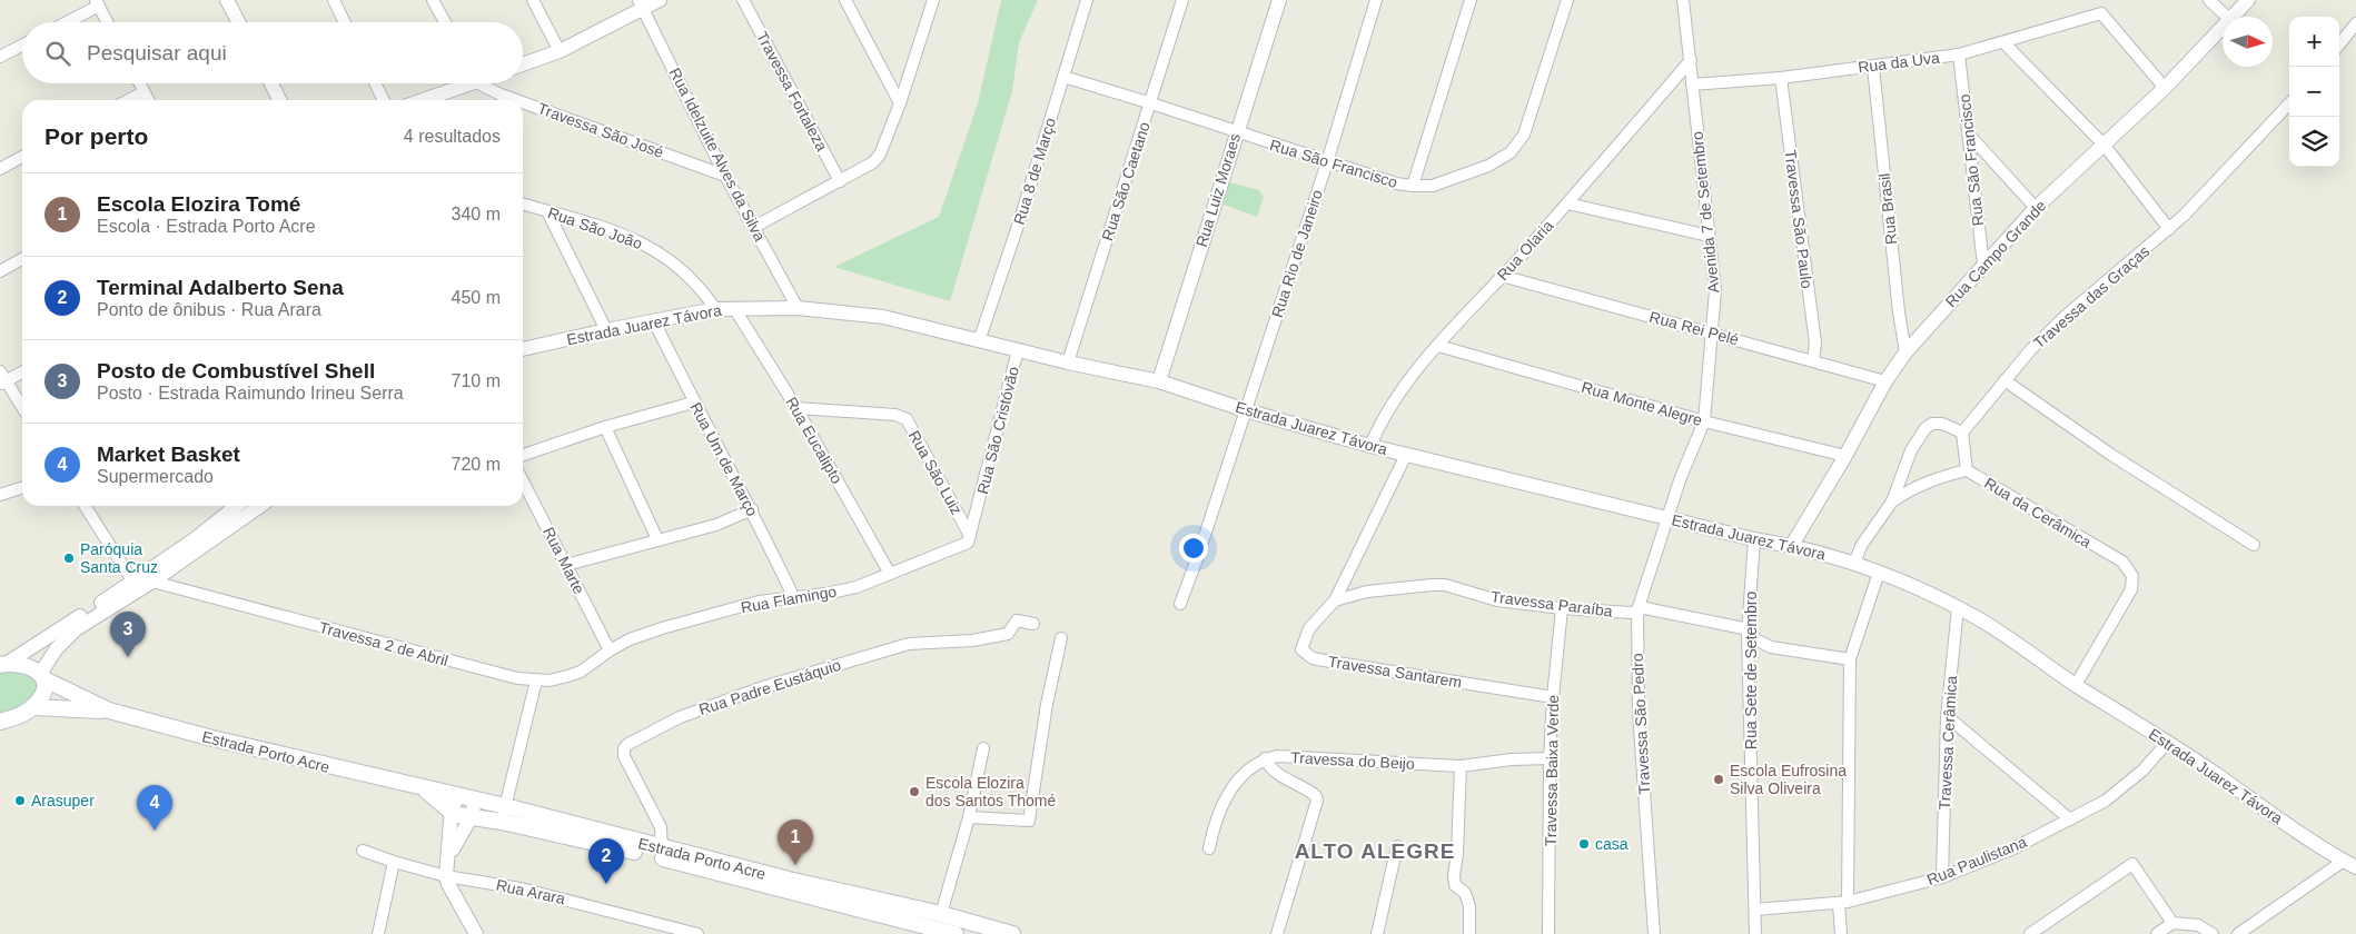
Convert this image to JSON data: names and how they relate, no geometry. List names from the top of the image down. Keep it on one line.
{"streets":{"main road":["Estrada Porto Acre"],"street":["Rua da Uva","Travessa Fortaleza","Travessa São José","Rua Idelzuite Alves da Silva","Rua São Francisco","Rua 8 de Março","Rua São Caetano","Rua Luiz Moraes","Rua Brasil","Avenida 7 de Setembro","Travessa São Paulo","Rua São João","Rua Olaria","Rua Rio de Janeiro","Rua Campo Grande","Travessa das Graças","Estrada Juarez Távora","Rua Rei Pelé","Rua Monte Alegre","Rua São Cristóvão","Rua Eucalipto","Rua Um de Março","Rua São Luiz","Rua da Cerâmica","Rua Marte","Rua Flamingo","Travessa Paraíba","Travessa 2 de Abril","Rua Sete de Setembro","Travessa Santarem","Rua Padre Eustáquio","Travessa São Pedro","Travessa Cerâmica","Travessa do Beijo","Travessa Baixa Verde","Rua Paulistana","Rua Arara"]},"crossings":[["Rua da Uva","Rua São Francisco"],["Rua da Uva","Rua Brasil"],["Rua da Uva","Avenida 7 de Setembro"],["Rua da Uva","Travessa São Paulo"],["Rua da Uva","Rua Campo Grande"],["Travessa São José","Rua Idelzuite Alves da Silva"],["Rua Idelzuite Alves da Silva","Estrada Juarez Távora"],["Rua São Francisco","Rua 8 de Março"],["Rua São Francisco","Rua São Caetano"],["Rua São Francisco","Rua Luiz Moraes"],["Rua São Francisco","Rua Rio de Janeiro"],["Rua São Francisco","Rua Campo Grande"],["Rua 8 de Março","Estrada Juarez Távora"],["Rua São Caetano","Estrada Juarez Távora"],["Rua Luiz Moraes","Estrada Juarez Távora"],["Rua Brasil","Rua Campo Grande"],["Avenida 7 de Setembro","Rua Olaria"],["Avenida 7 de Setembro","Estrada Juarez Távora"],["Avenida 7 de Setembro","Rua Rei Pelé"],["Avenida 7 de Setembro","Rua Monte Alegre"],["Avenida 7 de Setembro","Travessa São Pedro"],["Travessa São Paulo","Rua Rei Pelé"],["Rua São João","Estrada Juarez Távora"],["Rua Olaria","Estrada Juarez Távora"],["Rua Olaria","Rua Rei Pelé"],["Rua Olaria","Rua Monte Alegre"],["Rua Rio de Janeiro","Estrada Juarez Távora"],["Rua Campo Grande","Estrada Juarez Távora"],["Rua Campo Grande","Rua Rei Pelé"],["Rua Campo Grande","Rua Monte Alegre"],["Travessa das Graças","Rua da Cerâmica"],["Estrada Juarez Távora","Rua São Cristóvão"],["Estrada Juarez Távora","Rua Eucalipto"],["Estrada Juarez Távora","Rua Um de Março"],["Estrada Juarez Távora","Rua da Cerâmica"],["Estrada Juarez Távora","Rua Sete de Setembro"],["Estrada Juarez Távora","Travessa São Pedro"],["Estrada Juarez Távora","Travessa Cerâmica"],["Estrada Juarez Távora","Rua Paulistana"],["Rua São Cristóvão","Rua São Luiz"],["Rua São Cristóvão","Rua Flamingo"],["Rua Eucalipto","Rua São Luiz"],["Rua Eucalipto","Rua Flamingo"],["Rua Um de Março","Rua Flamingo"],["Rua São Luiz","Rua Flamingo"],["Rua Marte","Rua Flamingo"],["Rua Marte","Travessa 2 de Abril"],["Rua Flamingo","Travessa 2 de Abril"],["Travessa Paraíba","Rua Sete de Setembro"],["Travessa Paraíba","Travessa Santarem"],["Travessa Paraíba","Travessa São Pedro"],["Travessa Paraíba","Travessa Baixa Verde"],["Rua Sete de Setembro","Rua Paulistana"],["Travessa Santarem","Travessa Baixa Verde"],["Rua Padre Eustáquio","Estrada Porto Acre"],["Travessa Cerâmica","Rua Paulistana"],["Travessa do Beijo","Travessa Baixa Verde"]],"districts":["ALTO ALEGRE"],"places":["Paróquia Santa Cruz","Escola Eufrosina Silva Oliveira","Escola Elozira dos Santos Thomé","Arasuper","casa"],"north":"right","page":{"map_buttons":["+","−"],"search":"Pesquisar aqui","heading":["Por perto","4 resultados"],"list":[{"mark":"1","name":"Escola Elozira Tomé","note":"Escola · Estrada Porto Acre","value":"340 m"},{"mark":"2","name":"Terminal Adalberto Sena","note":"Ponto de ônibus · Rua Arara","value":"450 m"},{"mark":"3","name":"Posto de Combustível Shell","note":"Posto · Estrada Raimundo Irineu Serra","value":"710 m"},{"mark":"4","name":"Market Basket","note":"Supermercado","value":"720 m"}],"pins":["3","4","1","2"]}}
